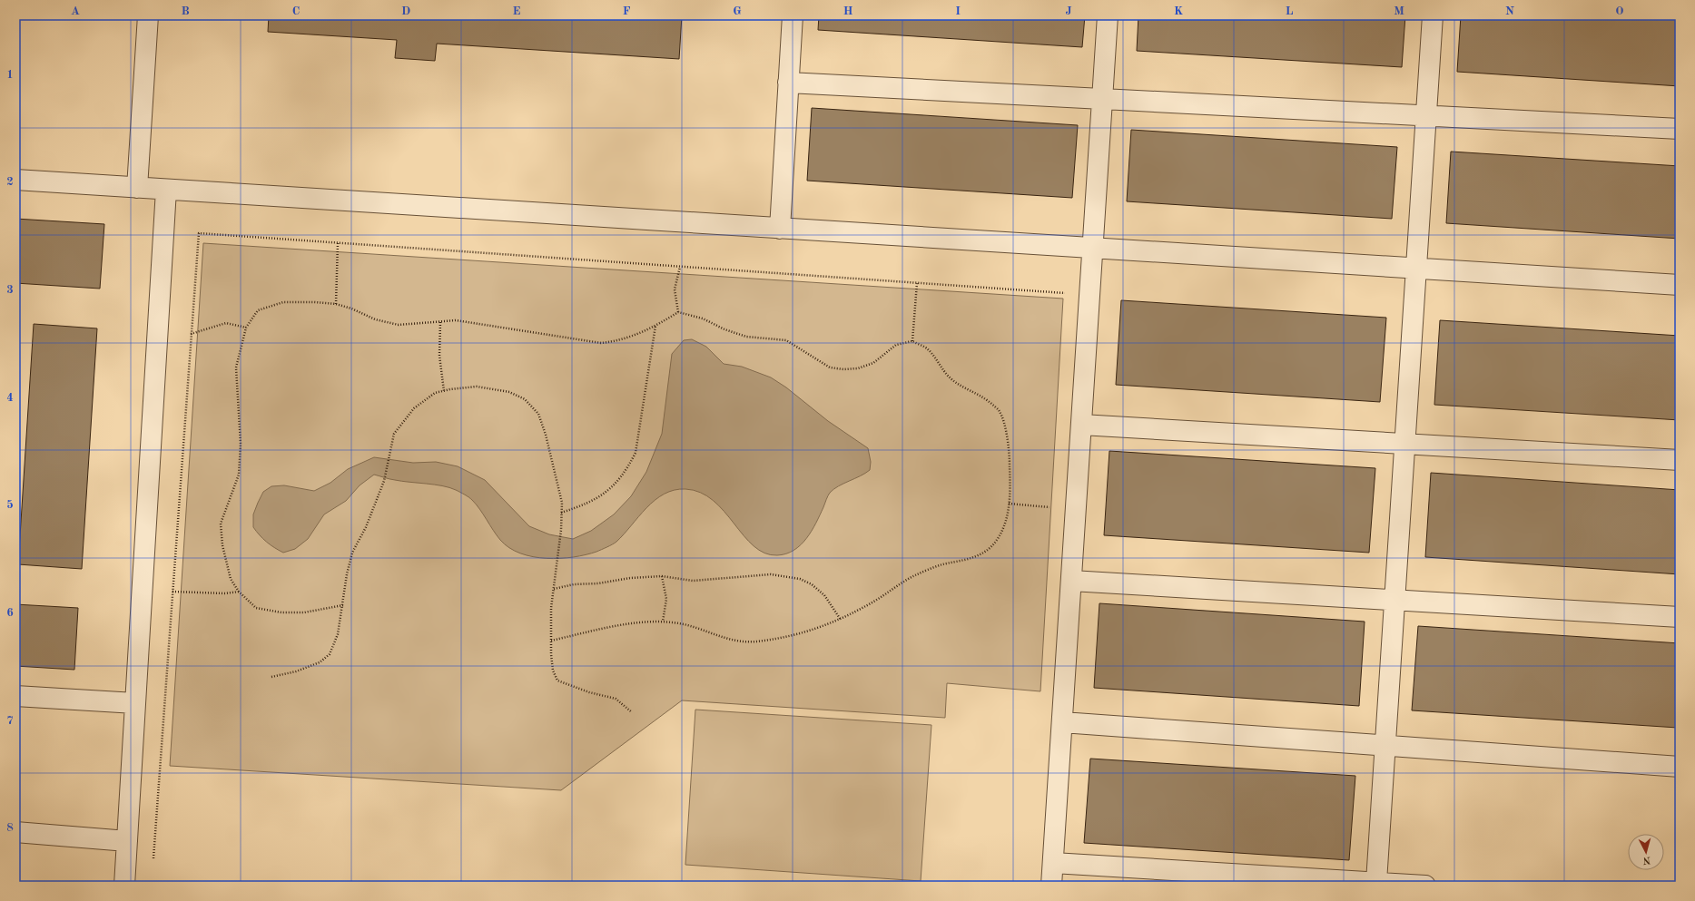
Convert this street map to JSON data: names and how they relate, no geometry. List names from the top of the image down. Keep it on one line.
{"north":"bottom","grid":{"columns":["A","B","C","D","E","F","G","H","I","J","K","L","M","N","O"],"rows":["1","2","3","4","5","6","7","8"]}}
